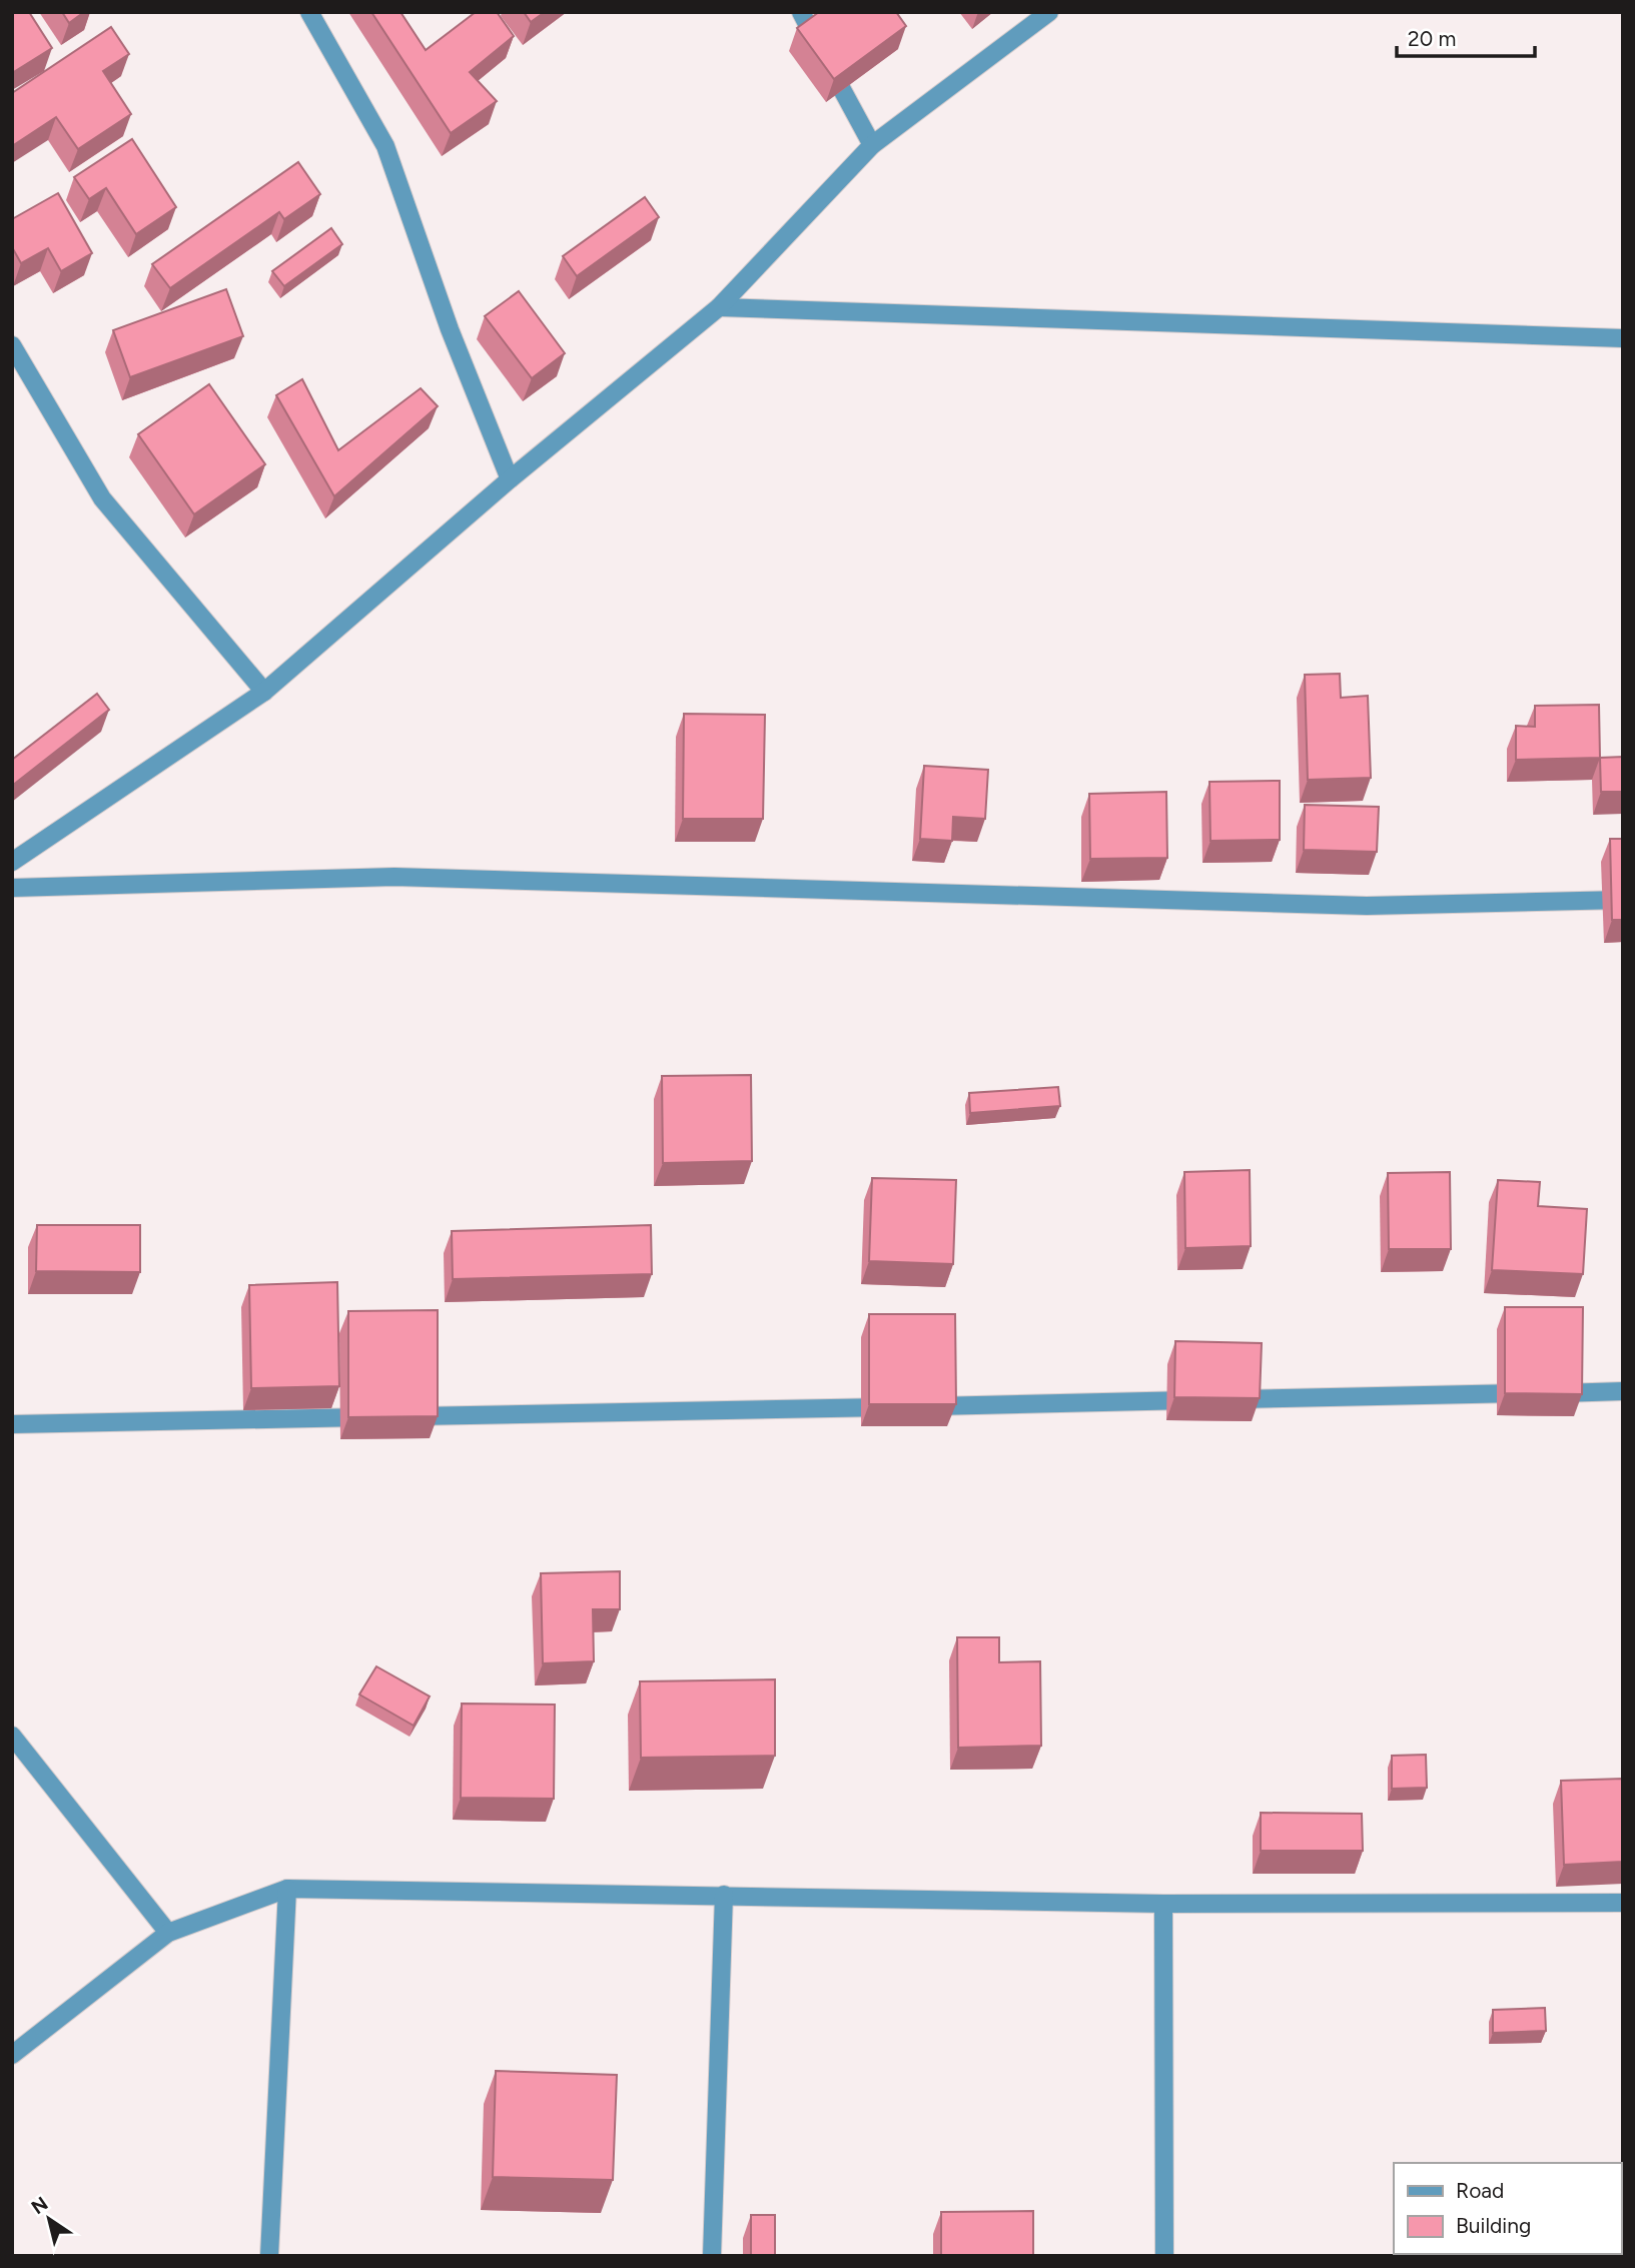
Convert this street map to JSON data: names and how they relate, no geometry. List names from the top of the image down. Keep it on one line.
{"legend":["Road","Building"],"scale_bar":"20 m","north":"top left"}
